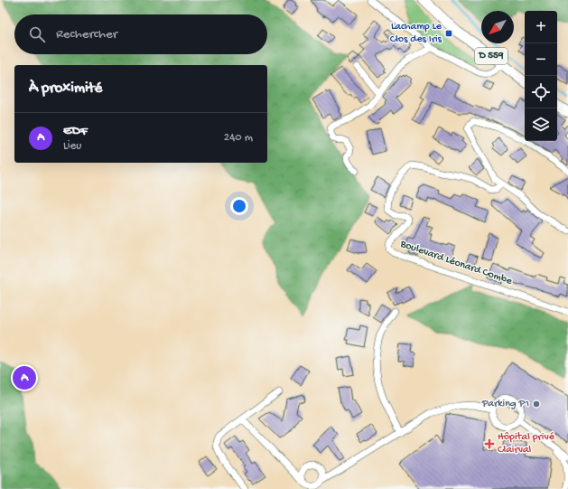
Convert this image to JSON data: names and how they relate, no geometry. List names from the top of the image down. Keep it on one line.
{"streets":{"main road":["D 559"],"street":["Boulevard Léonard Combe"]},"places":{"transit":["Lachamp Le Clos des Iris"],"other":["Parking P1"],"health":["Hôpital privé Clairval"]},"north":"bottom left","page":{"map_buttons":["+","−"],"search":"Rechercher","heading":"À proximité","list":[{"mark":"A","name":"EDF","note":"Lieu","value":"240 m"}],"pins":"A"}}
